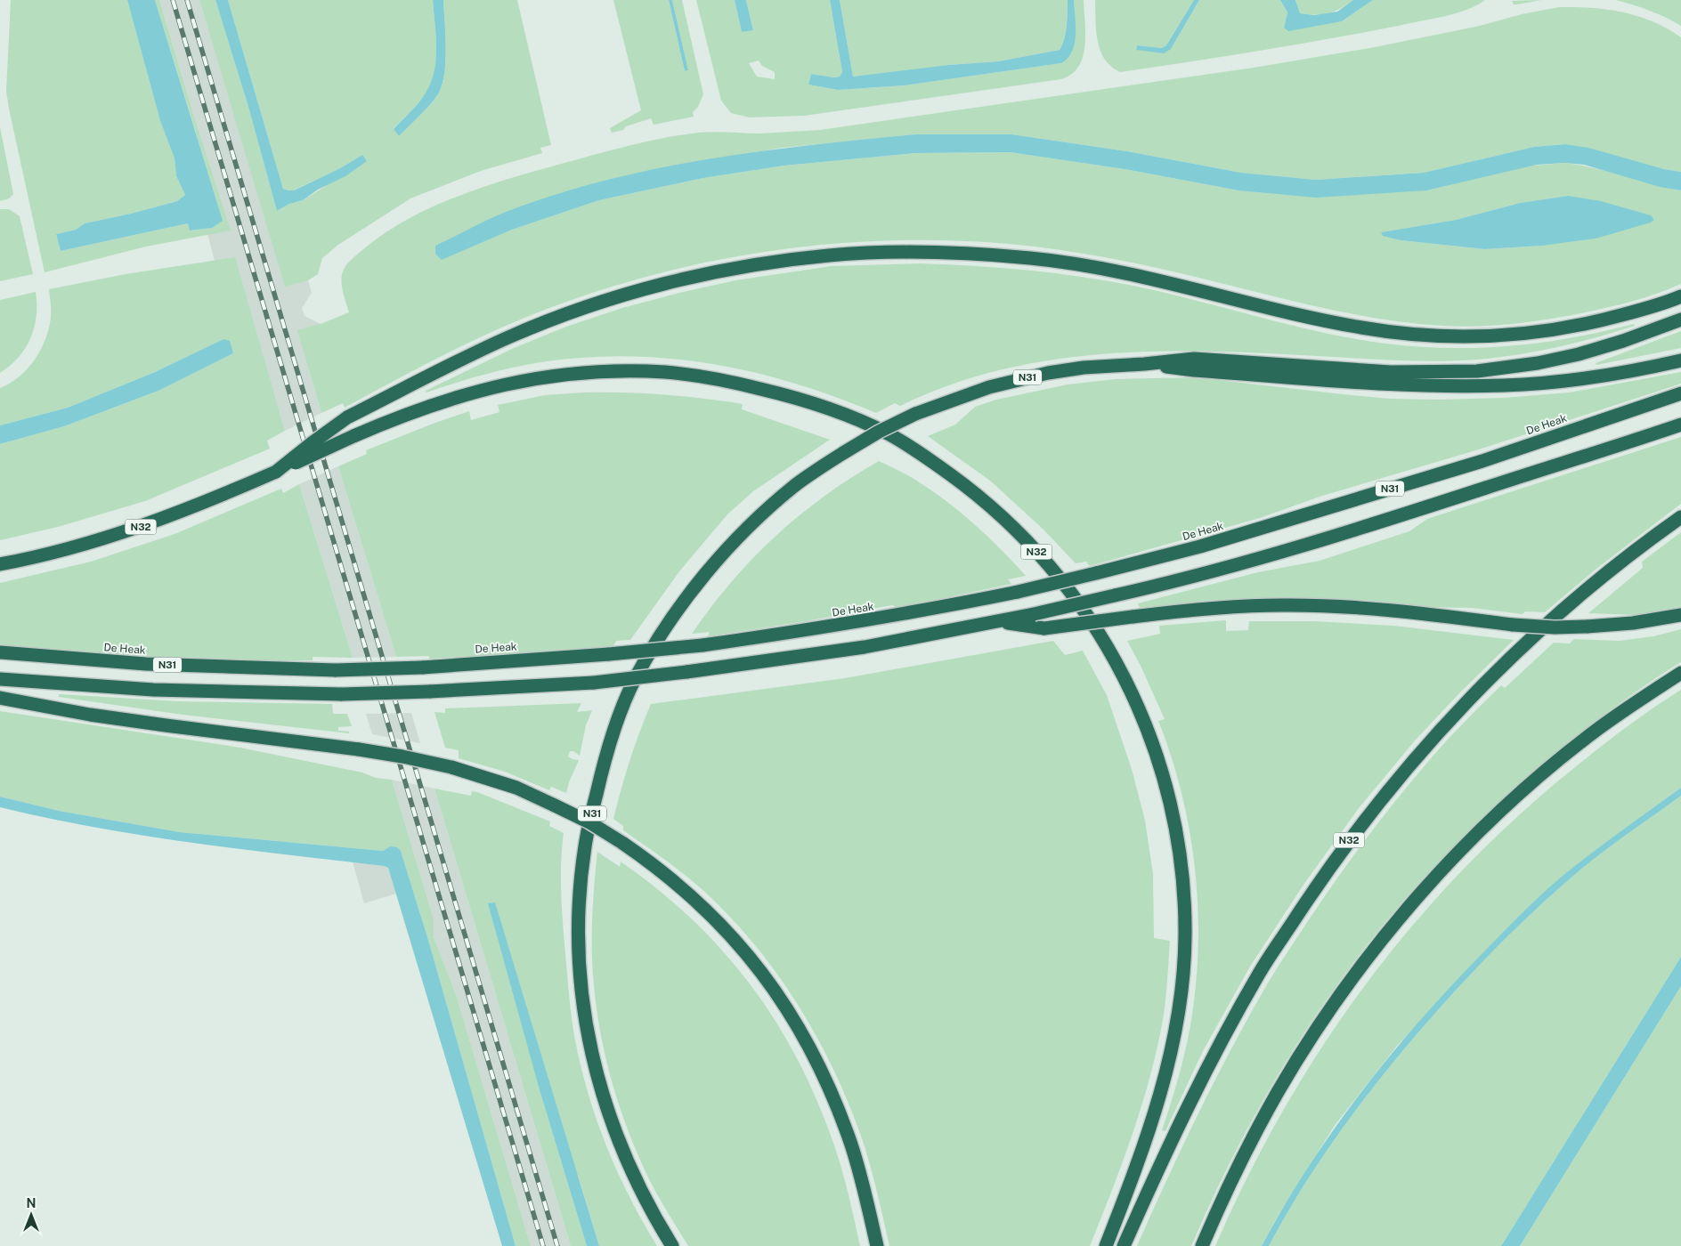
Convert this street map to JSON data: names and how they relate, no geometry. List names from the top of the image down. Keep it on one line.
{"streets":{"highway":["N31","De Heak","N32"]},"north":"top"}
